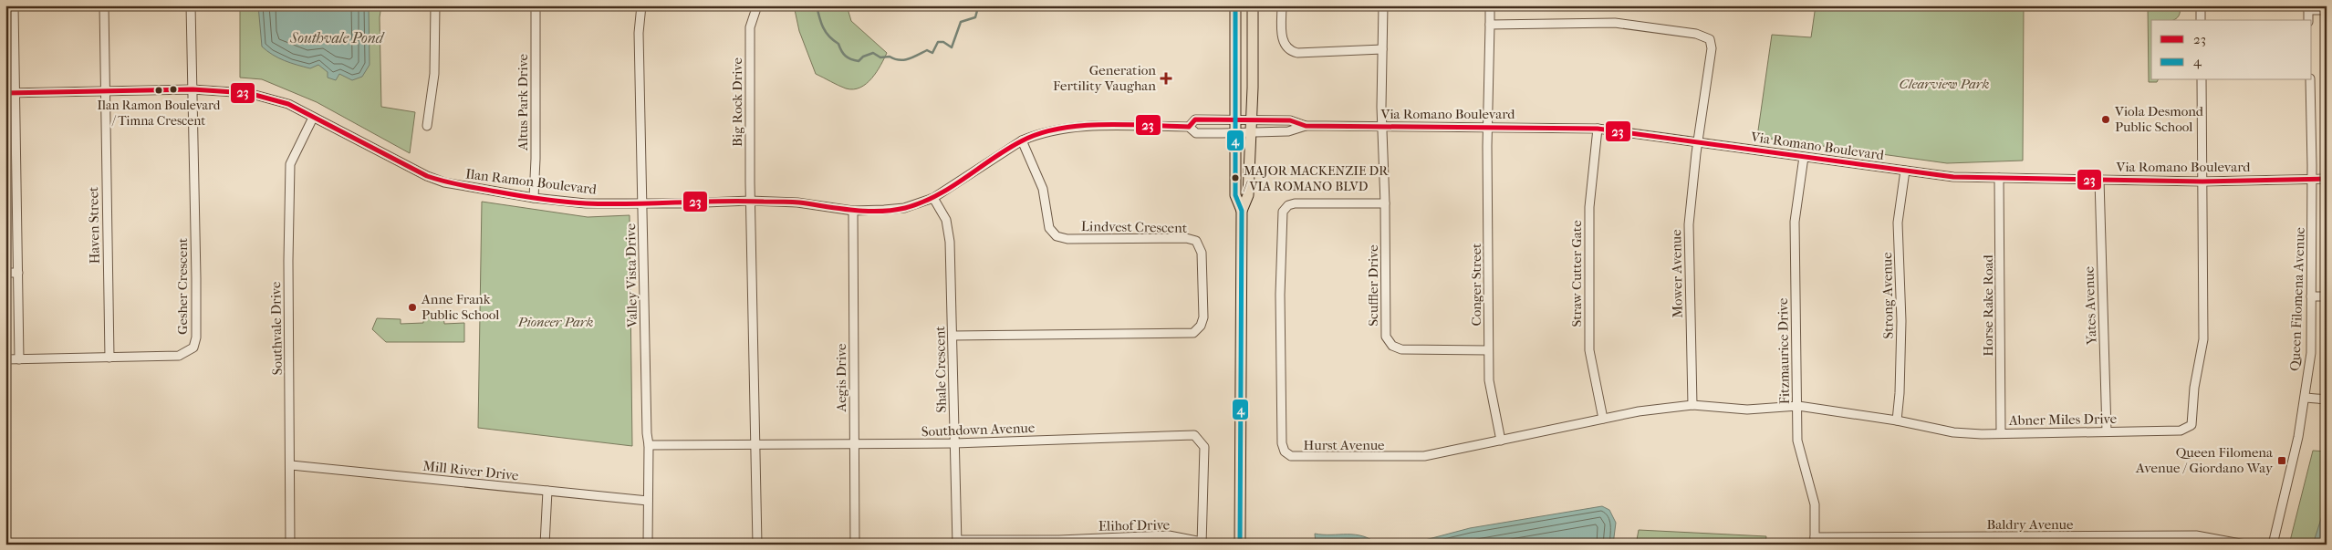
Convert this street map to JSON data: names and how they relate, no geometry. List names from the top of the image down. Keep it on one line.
{"streets":{"street":["Altus Park Drive","Big Rock Drive","Via Romano Boulevard","Ilan Ramon Boulevard","Haven Street","Lindvest Crescent","Straw Cutter Gate","Mower Avenue","Valley Vista Drive","Conger Street","Scuffler Drive","Gesher Crescent","Strong Avenue","Queen Filomena Avenue","Horse Rake Road","Yates Avenue","Southvale Drive","Fitzmaurice Drive","Shale Crescent","Aegis Drive","Abner Miles Drive","Southdown Avenue","Hurst Avenue","Mill River Drive","Baldry Avenue","Elihof Drive"]},"crossings":[["Altus Park Drive","Ilan Ramon Boulevard"],["Big Rock Drive","Ilan Ramon Boulevard"],["Via Romano Boulevard","Ilan Ramon Boulevard"],["Via Romano Boulevard","Straw Cutter Gate"],["Via Romano Boulevard","Mower Avenue"],["Via Romano Boulevard","Conger Street"],["Via Romano Boulevard","Scuffler Drive"],["Via Romano Boulevard","Strong Avenue"],["Via Romano Boulevard","Queen Filomena Avenue"],["Via Romano Boulevard","Horse Rake Road"],["Via Romano Boulevard","Yates Avenue"],["Via Romano Boulevard","Fitzmaurice Drive"],["Via Romano Boulevard","Abner Miles Drive"],["Ilan Ramon Boulevard","Haven Street"],["Ilan Ramon Boulevard","Lindvest Crescent"],["Ilan Ramon Boulevard","Valley Vista Drive"],["Ilan Ramon Boulevard","Gesher Crescent"],["Ilan Ramon Boulevard","Southvale Drive"],["Ilan Ramon Boulevard","Shale Crescent"],["Ilan Ramon Boulevard","Aegis Drive"],["Haven Street","Gesher Crescent"],["Lindvest Crescent","Shale Crescent"],["Straw Cutter Gate","Hurst Avenue"],["Mower Avenue","Conger Street"],["Mower Avenue","Abner Miles Drive"],["Mower Avenue","Hurst Avenue"],["Valley Vista Drive","Southdown Avenue"],["Valley Vista Drive","Mill River Drive"],["Conger Street","Scuffler Drive"],["Conger Street","Hurst Avenue"],["Scuffler Drive","Hurst Avenue"],["Strong Avenue","Abner Miles Drive"],["Horse Rake Road","Abner Miles Drive"],["Yates Avenue","Abner Miles Drive"],["Southvale Drive","Mill River Drive"],["Fitzmaurice Drive","Abner Miles Drive"],["Fitzmaurice Drive","Baldry Avenue"],["Shale Crescent","Southdown Avenue"],["Shale Crescent","Elihof Drive"],["Aegis Drive","Southdown Avenue"],["Abner Miles Drive","Hurst Avenue"],["Southdown Avenue","Elihof Drive"]],"water":["Southvale Pond"],"parks":["Clearview Park","Pioneer Park"],"places":{"health":["Generation Fertility Vaughan"],"other":["Ilan Ramon Boulevard / Timna Crescent","Viola Desmond Public School","MAJOR MACKENZIE DR / VIA ROMANO BLVD","Anne Frank Public School"],"transit":["Queen Filomena Avenue / Giordano Way"]},"lines":["transit line 4","transit line 23"],"legend":["23","4"]}
